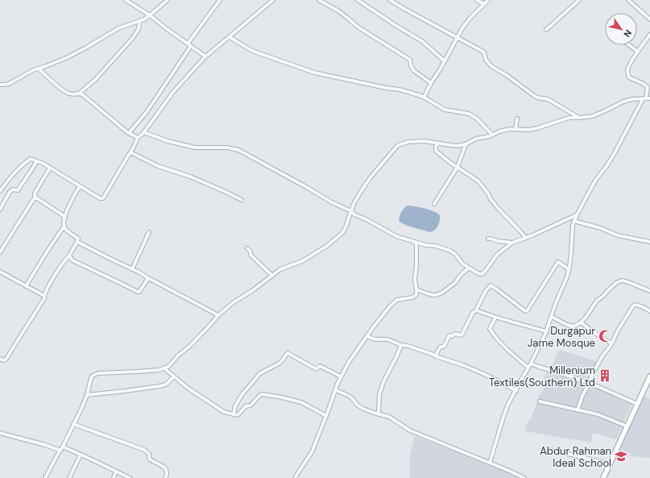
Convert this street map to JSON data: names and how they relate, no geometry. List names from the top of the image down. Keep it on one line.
{"places":{"mosque":["Durgapur Jame Mosque"],"building":["Millenium Textiles(Southern) Ltd"],"school or university":["Abdur Rahman Ideal School"]},"north":"bottom right"}
